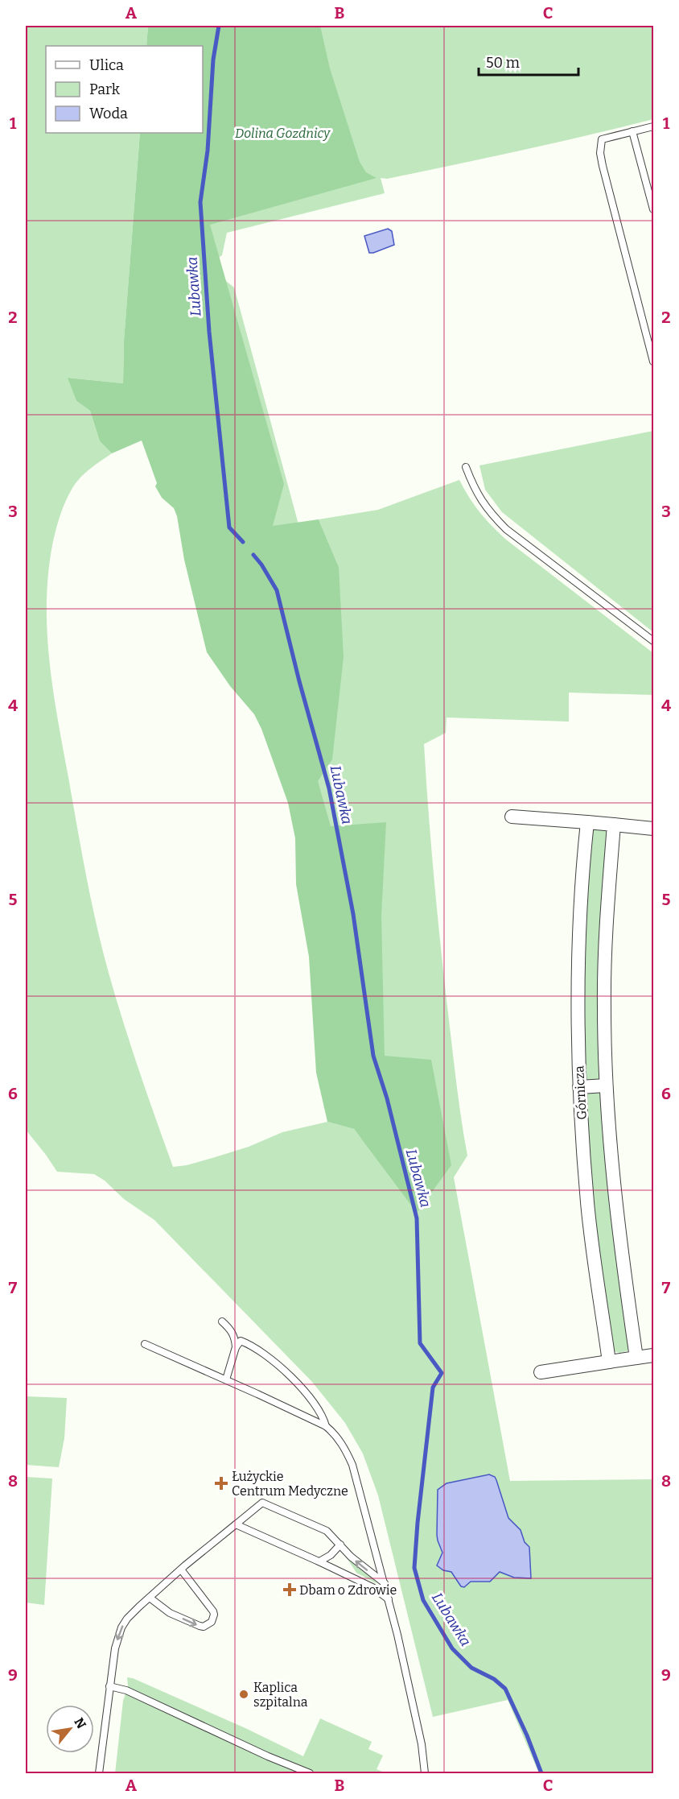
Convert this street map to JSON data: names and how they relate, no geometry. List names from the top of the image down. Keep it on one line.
{"streets":{"street":["Górnicza"]},"water":["Lubawka"],"parks":["Dolina Gozdnicy"],"places":{"health":["Łużyckie Centrum Medyczne","Dbam o Zdrowie"],"other":["Kaplica szpitalna"]},"legend":["Ulica","Park","Woda"],"scale_bar":"50 m","north":"top right","grid":{"columns":["A","B","C"],"rows":["1","2","3","4","5","6","7","8","9"]}}
